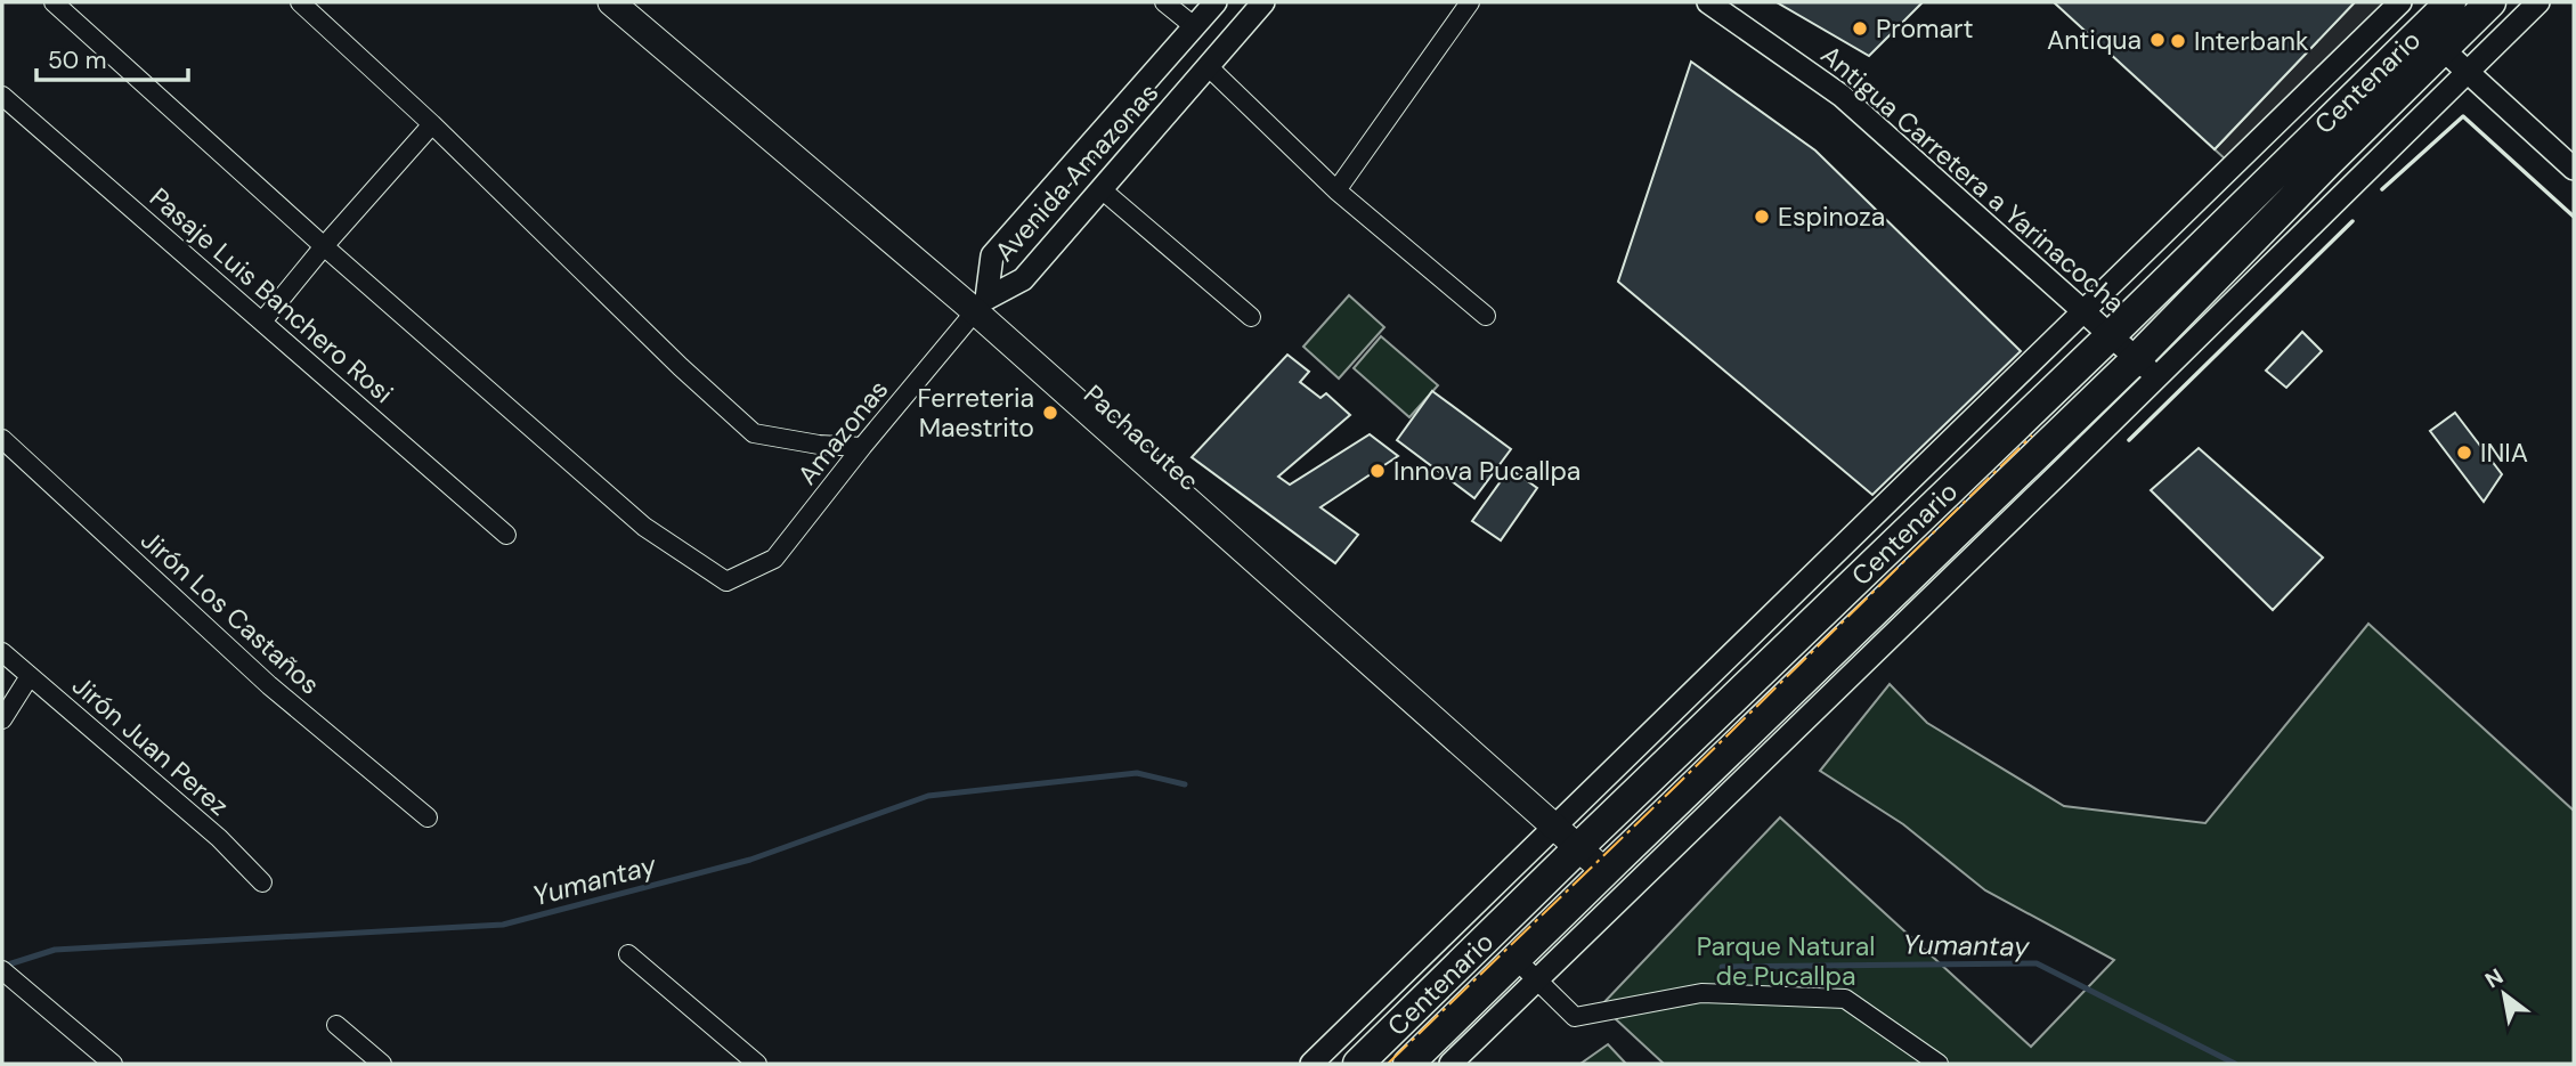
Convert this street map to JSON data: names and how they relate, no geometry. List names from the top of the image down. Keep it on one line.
{"streets":{"highway":["Centenario"],"main road":["Pachacutec"],"street":["Avenida Amazonas","Antigua Carretera a Yarinacocha","Pasaje Luis Banchero Rosi","Amazonas","Jirón Los Castaños","Jirón Juan Perez"]},"crossings":[["Centenario","Antigua Carretera a Yarinacocha"],["Centenario","Pachacutec"],["Avenida Amazonas","Amazonas"],["Avenida Amazonas","Pachacutec"],["Amazonas","Pachacutec"]],"water":["Yumantay"],"parks":["Parque Natural de Pucallpa"],"places":["Promart","Antiqua","Interbank","Espinoza","Ferreteria Maestrito","INIA","Innova Pucallpa"],"scale_bar":"50 m","north":"top left"}
